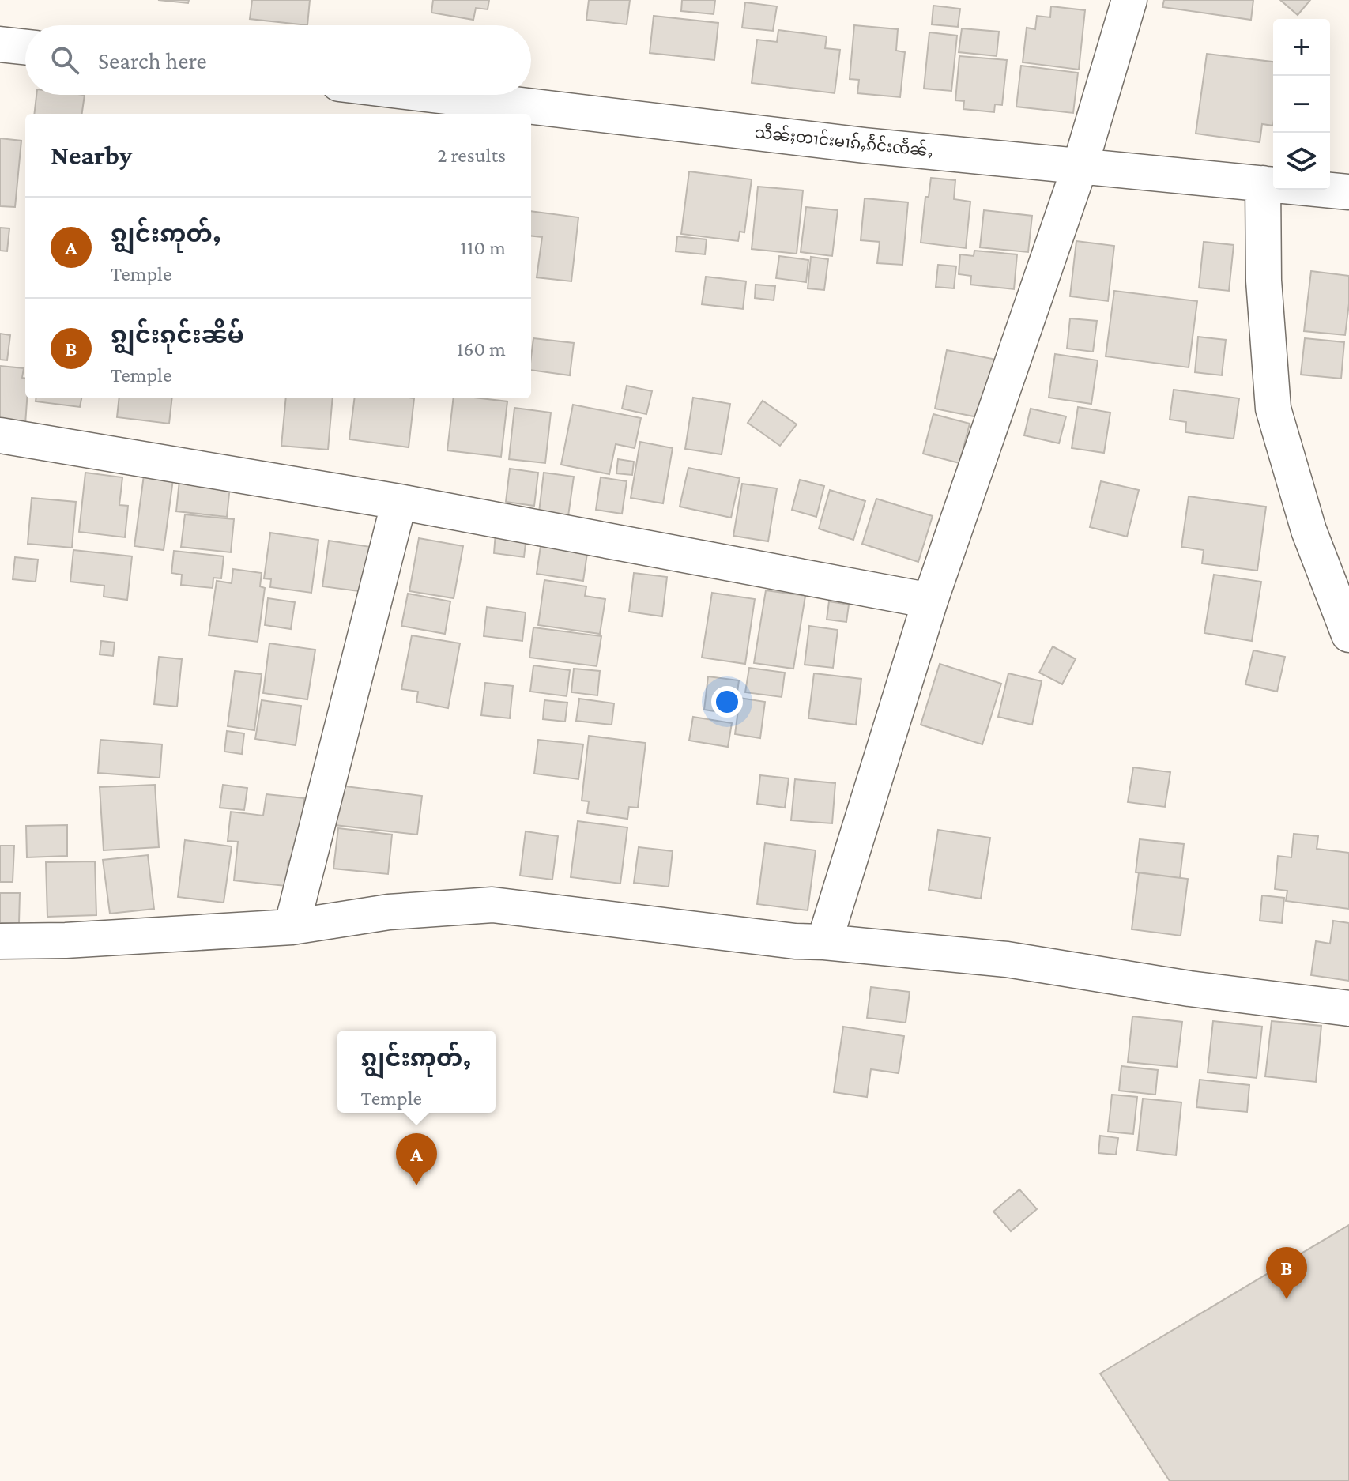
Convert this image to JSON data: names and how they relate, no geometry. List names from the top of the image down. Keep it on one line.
{"streets":{"street":["သဵၼ်ႈတၢင်းမၢၵ်ႇၵႅင်းၸႅၼ်ႇ"]},"page":{"map_buttons":["+","−"],"search":"Search here","heading":["Nearby","2 results"],"list":[{"mark":"A","name":"ၵျွင်းဢုတ်ႇ","note":"Temple","value":"110 m"},{"mark":"B","name":"ၵျွင်းၵုင်းၼိမ်","note":"Temple","value":"160 m"}],"popup":["ၵျွင်းဢုတ်ႇ","Temple"],"pins":["A","B"]}}
